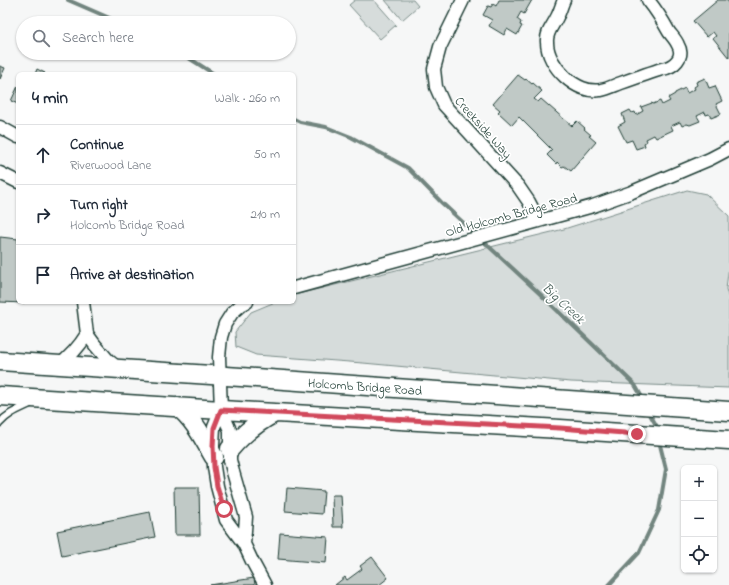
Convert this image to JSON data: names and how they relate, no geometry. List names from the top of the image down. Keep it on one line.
{"streets":{"main road":["Holcomb Bridge Road"],"street":["Creekside Way","Old Holcomb Bridge Road"]},"crossings":[["Creekside Way","Old Holcomb Bridge Road"]],"water":["Big Creek"],"page":{"search":"Search here","heading":["4 min","Walk · 260 m"],"list":[["Continue","Riverwood Lane","50 m"],["Turn right","Holcomb Bridge Road","210 m"],"Arrive at destination"],"map_buttons":["+","−"]}}
